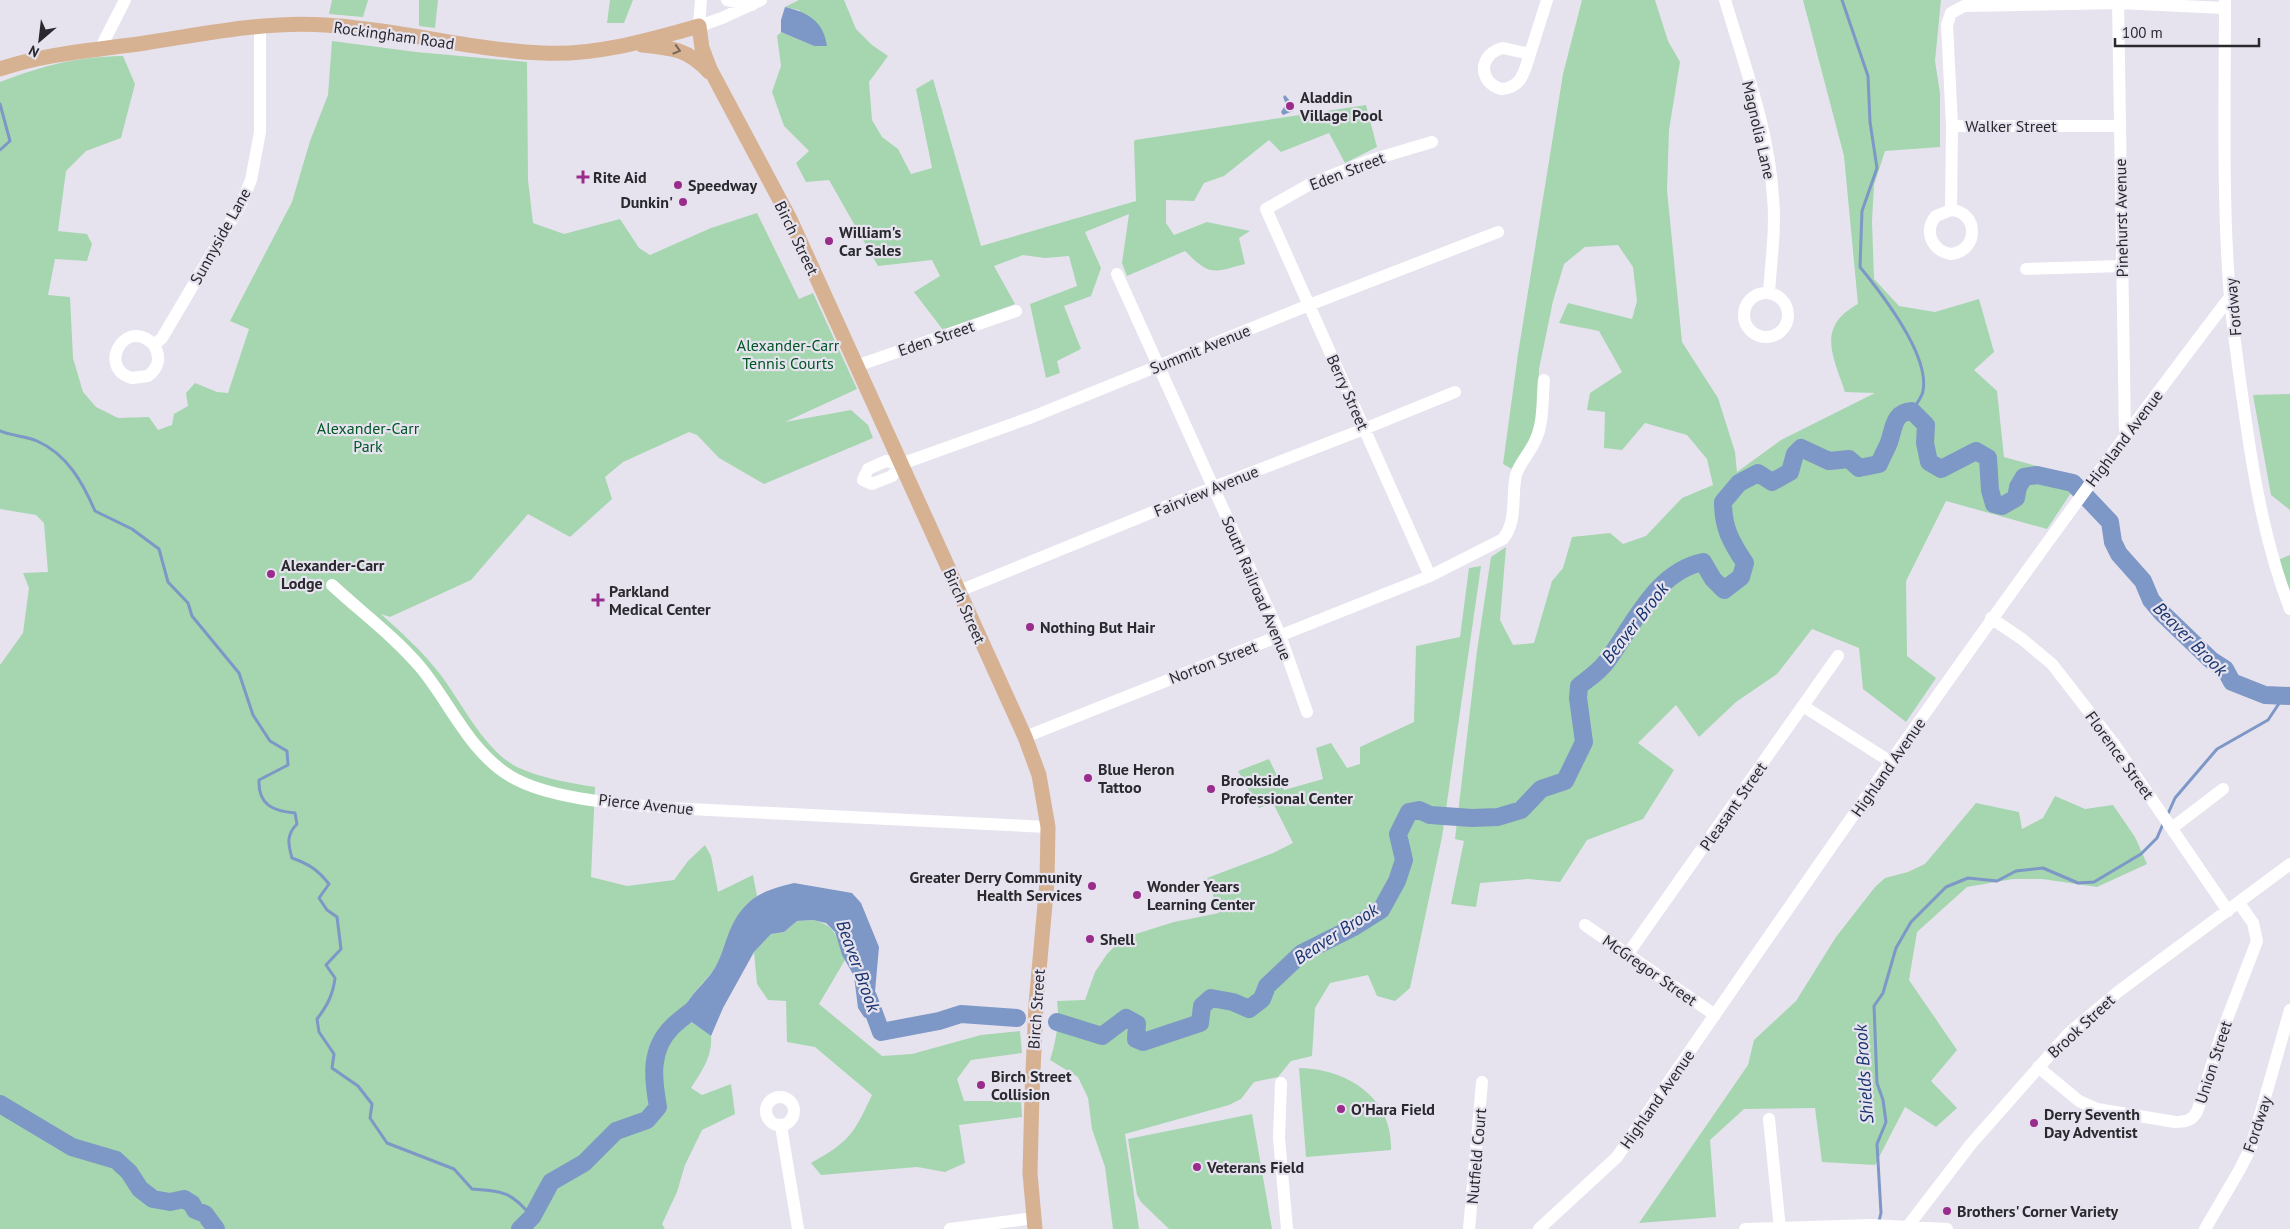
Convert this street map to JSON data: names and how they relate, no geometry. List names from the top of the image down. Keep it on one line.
{"streets":{"main road":["Rockingham Road","Birch Street"],"street":["Walker Street","Magnolia Lane","Eden Street","Pinehurst Avenue","Sunnyside Lane","Fordway","Summit Avenue","Berry Street","Highland Avenue","Fairview Avenue","South Railroad Avenue","Norton Street","Florence Street","Pierce Avenue","Pleasant Street","McGregor Street","Brook Street","Union Street","Nutfield Court"]},"crossings":[["Rockingham Road","Sunnyside Lane"],["Rockingham Road","Birch Street"],["Walker Street","Pinehurst Avenue"],["Eden Street","Birch Street"],["Eden Street","Berry Street"],["Pinehurst Avenue","Highland Avenue"],["Birch Street","Summit Avenue"],["Birch Street","Fairview Avenue"],["Birch Street","Norton Street"],["Birch Street","Pierce Avenue"],["Fordway","Highland Avenue"],["Summit Avenue","Berry Street"],["Summit Avenue","South Railroad Avenue"],["Berry Street","Fairview Avenue"],["Berry Street","Norton Street"],["Highland Avenue","Florence Street"],["Highland Avenue","McGregor Street"],["Fairview Avenue","South Railroad Avenue"],["South Railroad Avenue","Norton Street"],["Florence Street","Brook Street"],["Florence Street","Union Street"],["Pleasant Street","McGregor Street"],["Brook Street","Union Street"]],"water":["Beaver Brook","Shields Brook"],"parks":["Alexander-Carr Tennis Courts","Alexander-Carr Park"],"places":{"other":["Aladdin Village Pool","Speedway","Dunkin'","William's Car Sales","Alexander-Carr Lodge","Nothing But Hair","Blue Heron Tattoo","Brookside Professional Center","Greater Derry Community Health Services","Wonder Years Learning Center","Shell","Birch Street Collision","O'Hara Field","Derry Seventh Day Adventist","Veterans Field","Brothers' Corner Variety"],"health":["Rite Aid","Parkland Medical Center"]},"scale_bar":"100 m","north":"bottom left"}
